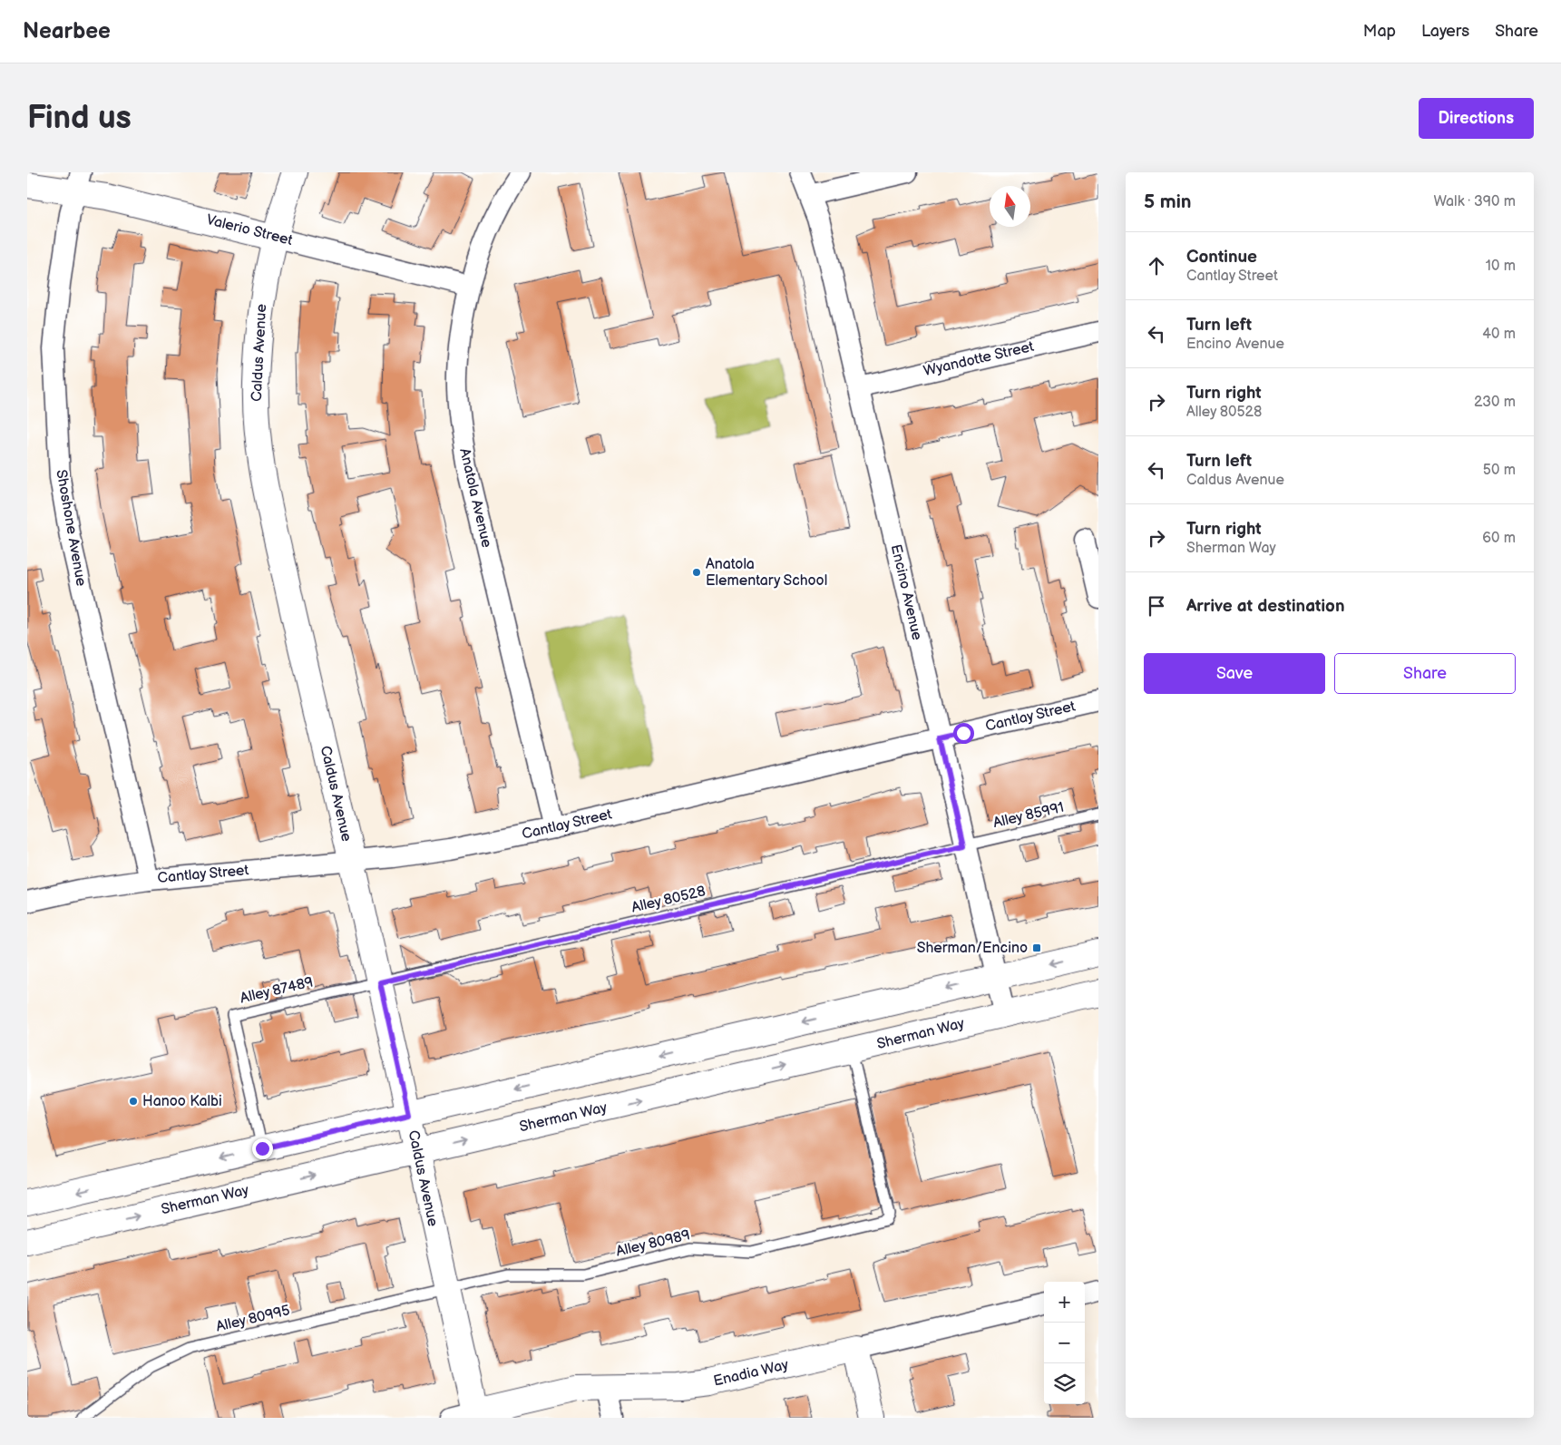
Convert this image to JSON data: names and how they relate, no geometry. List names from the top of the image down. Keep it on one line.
{"streets":{"main road":["Valerio Street","Caldus Avenue","Sherman Way","Enadia Way"],"street":["Wyandotte Street","Anatola Avenue","Shoshone Avenue","Encino Avenue","Cantlay Street"],"lane":["Alley 85991","Alley 80528","Alley 87489","Alley 80989","Alley 80995"]},"crossings":[["Valerio Street","Caldus Avenue"],["Valerio Street","Anatola Avenue"],["Valerio Street","Shoshone Avenue"],["Caldus Avenue","Cantlay Street"],["Caldus Avenue","Alley 80528"],["Caldus Avenue","Alley 87489"],["Caldus Avenue","Sherman Way"],["Caldus Avenue","Alley 80989"],["Caldus Avenue","Alley 80995"],["Caldus Avenue","Enadia Way"],["Wyandotte Street","Encino Avenue"],["Anatola Avenue","Cantlay Street"],["Shoshone Avenue","Cantlay Street"],["Encino Avenue","Cantlay Street"],["Encino Avenue","Alley 85991"],["Encino Avenue","Alley 80528"],["Encino Avenue","Sherman Way"],["Alley 85991","Alley 80528"],["Alley 80528","Alley 87489"],["Sherman Way","Alley 80989"],["Alley 80989","Alley 80995"]],"places":{"other":["Anatola Elementary School","Hanoo Kalbi"],"transit":["Sherman/Encino"]},"north":"top","page":{"header":"Nearbee","nav":["Map","Layers","Share"],"buttons":["Directions",["Save","Share"]],"title":"Find us","heading":["5 min","Walk · 390 m"],"list":[["Continue","Cantlay Street","10 m"],["Turn left","Encino Avenue","40 m"],["Turn right","Alley 80528","230 m"],["Turn left","Caldus Avenue","50 m"],["Turn right","Sherman Way","60 m"],"Arrive at destination"],"map_buttons":["+","−"]}}
